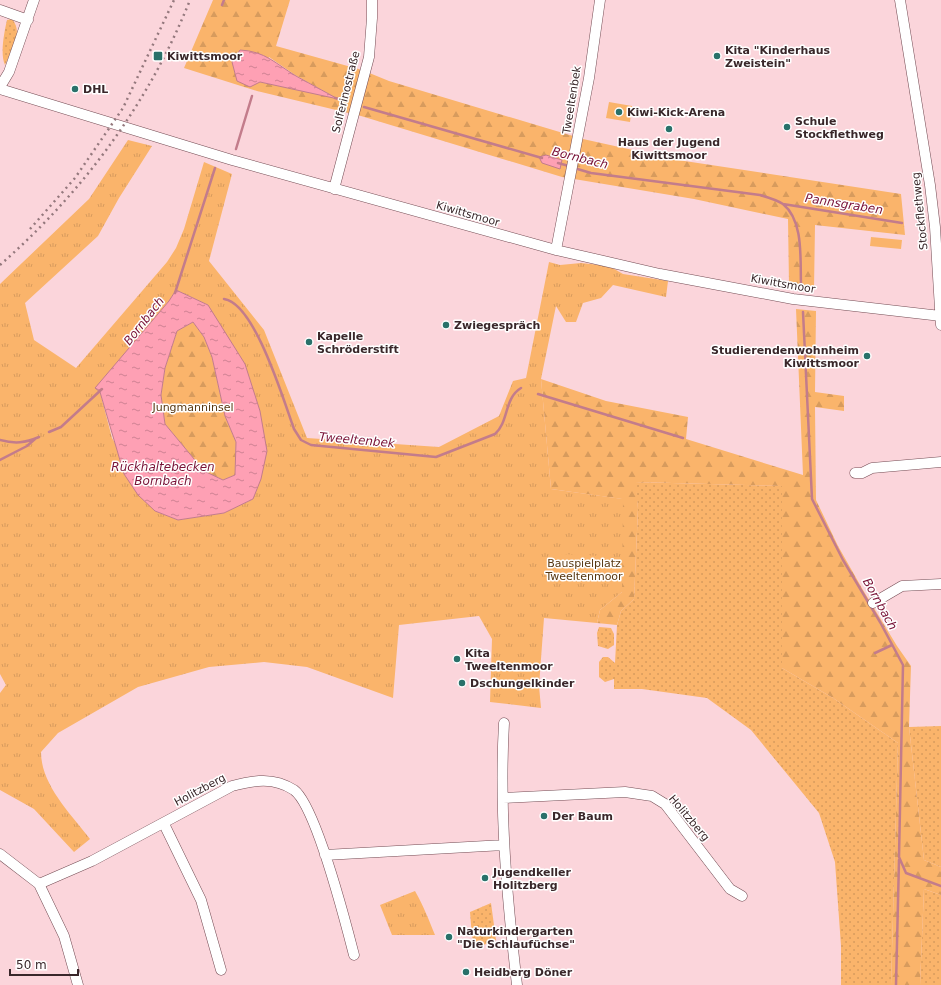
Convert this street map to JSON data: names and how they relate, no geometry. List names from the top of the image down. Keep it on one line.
{"streets":{"street":["Solferinostraße","Tweeltenbek","Stockflethweg","Kiwittsmoor","Holitzberg"]},"crossings":[["Solferinostraße","Kiwittsmoor"],["Tweeltenbek","Kiwittsmoor"],["Stockflethweg","Kiwittsmoor"]],"water":["Bornbach","Pannsgraben","Tweeltenbek","Rückhaltebecken Bornbach"],"parks":["Jungmanninsel","Bauspielplatz Tweeltenmoor"],"places":{"transit":["Kiwittsmoor"],"other":["Kita \"Kinderhaus Zweistein\"","DHL","Kiwi-Kick-Arena","Schule Stockflethweg","Haus der Jugend Kiwittsmoor","Zwiegespräch","Kapelle Schröderstift","Studierendenwohnheim Kiwittsmoor","Kita Tweeltenmoor","Dschungelkinder","Der Baum","Jugendkeller Holitzberg","Naturkindergarten \"Die Schlaufüchse\"","Heidberg Döner"]},"scale_bar":"50 m"}
